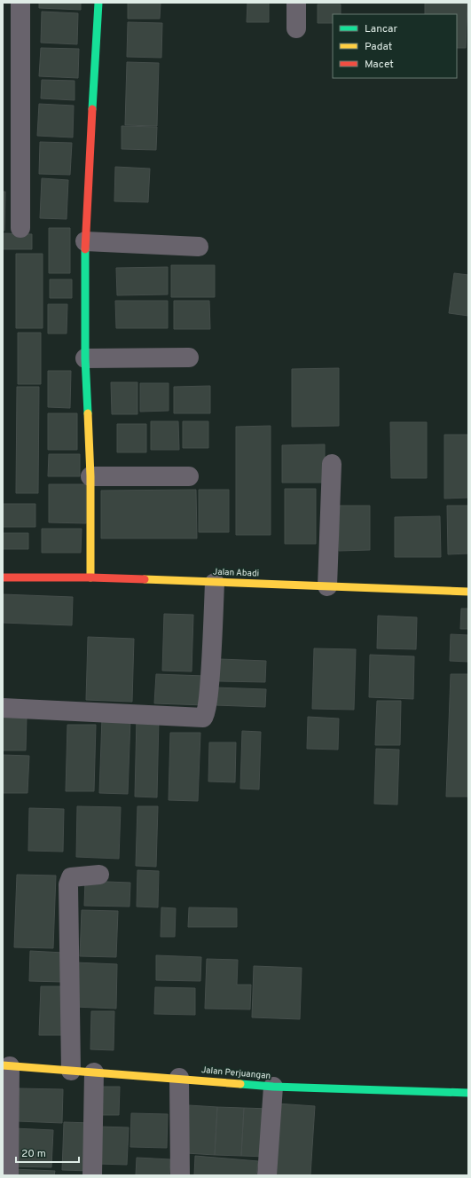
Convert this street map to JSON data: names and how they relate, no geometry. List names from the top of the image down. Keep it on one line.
{"streets":{"street":["Jalan Abadi","Jalan Perjuangan"]},"legend":["Lancar","Padat","Macet"],"scale_bar":"20 m"}
